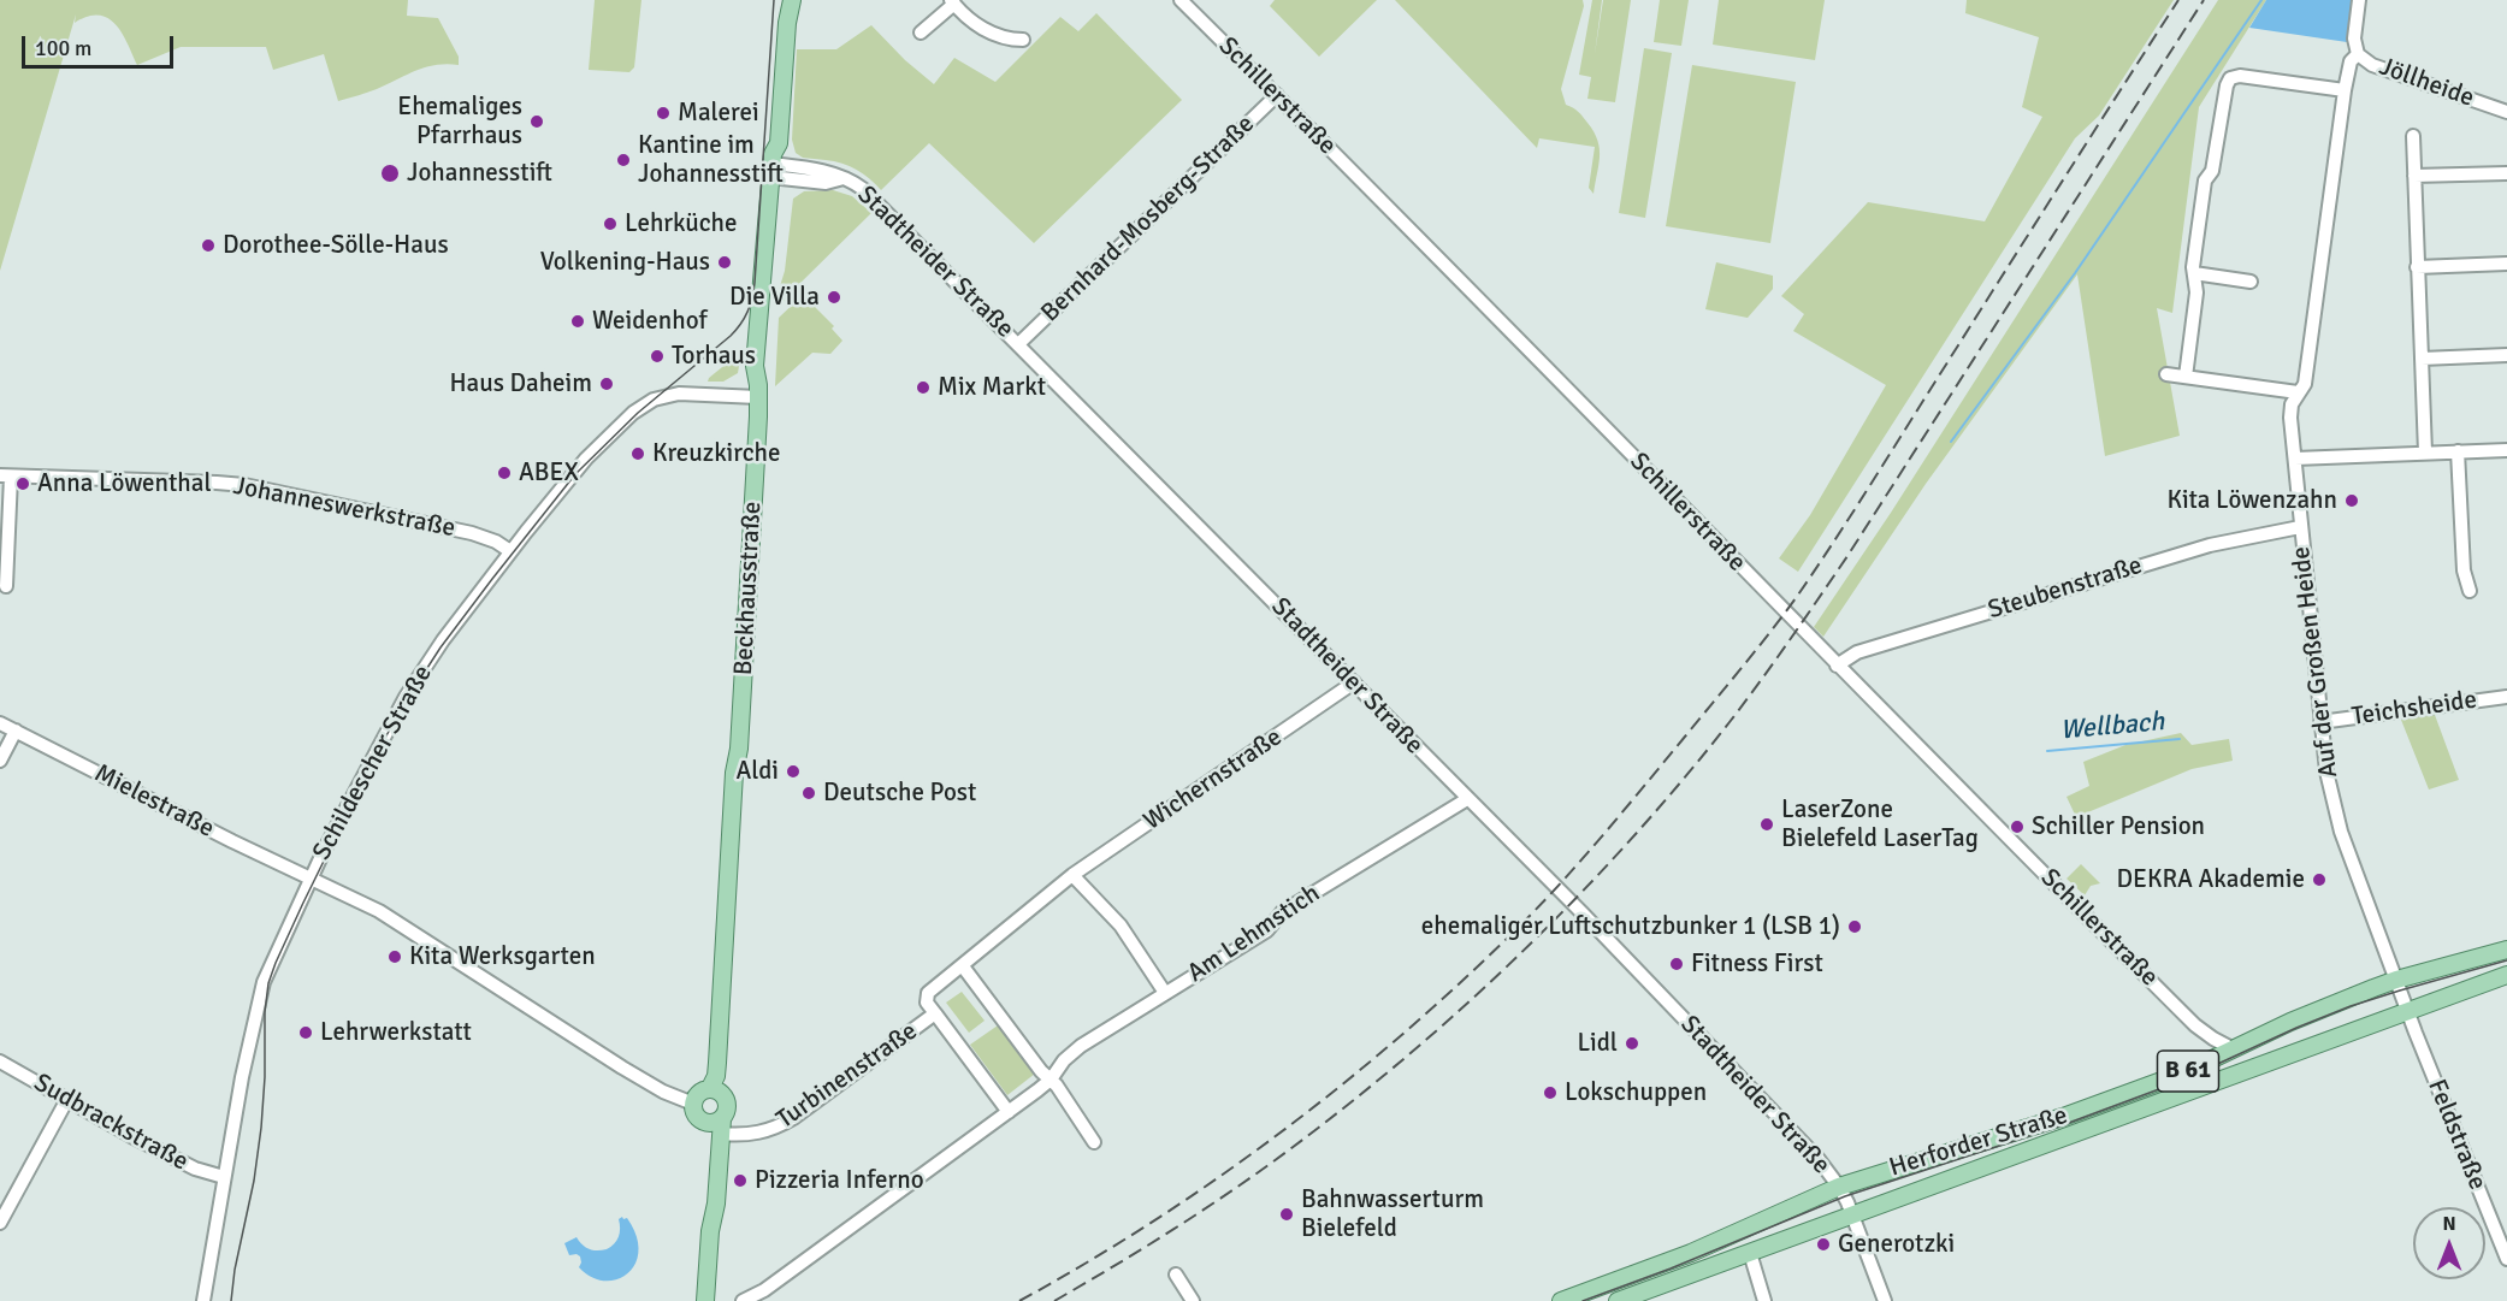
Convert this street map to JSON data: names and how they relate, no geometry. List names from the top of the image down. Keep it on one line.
{"streets":{"main road":["Beckhausstraße","B 61","Herforder Straße"],"street":["Jöllheide","Schillerstraße","Bernhard-Mosberg-Straße","Stadtheider Straße","Johanneswerkstraße","Steubenstraße","Auf der Großen Heide","Teichsheide","Schildescher Straße","Wichernstraße","Mielestraße","Am Lehmstich","Turbinenstraße","Sudbrackstraße","Feldstraße"]},"crossings":[["Jöllheide","Auf der Großen Heide"],["Schillerstraße","Bernhard-Mosberg-Straße"],["Schillerstraße","Steubenstraße"],["Schillerstraße","Herforder Straße"],["Bernhard-Mosberg-Straße","Stadtheider Straße"],["Stadtheider Straße","Beckhausstraße"],["Stadtheider Straße","Wichernstraße"],["Stadtheider Straße","Am Lehmstich"],["Stadtheider Straße","Herforder Straße"],["Johanneswerkstraße","Schildescher Straße"],["Beckhausstraße","Schildescher Straße"],["Beckhausstraße","Mielestraße"],["Beckhausstraße","Turbinenstraße"],["Steubenstraße","Auf der Großen Heide"],["Auf der Großen Heide","Teichsheide"],["Auf der Großen Heide","Herforder Straße"],["Schildescher Straße","Mielestraße"],["Schildescher Straße","Sudbrackstraße"],["Wichernstraße","Turbinenstraße"],["Mielestraße","Turbinenstraße"],["Feldstraße","Herforder Straße"]],"water":["Wellbach"],"places":["Malerei","Ehemaliges Pfarrhaus","Kantine im Johannesstift","Johannesstift","Lehrküche","Dorothee-Sölle-Haus","Volkening-Haus","Die Villa","Weidenhof","Torhaus","Haus Daheim","Mix Markt","Kreuzkirche","ABEX","Anna Löwenthal","Kita Löwenzahn","Aldi","Deutsche Post","LaserZone Bielefeld LaserTag","Schiller Pension","DEKRA Akademie","ehemaliger Luftschutzbunker 1 (LSB 1)","Kita Werksgarten","Fitness First","Lehrwerkstatt","Lidl","Lokschuppen","Pizzeria Inferno","Bahnwasserturm Bielefeld","Generotzki"],"scale_bar":"100 m","north":"top"}
